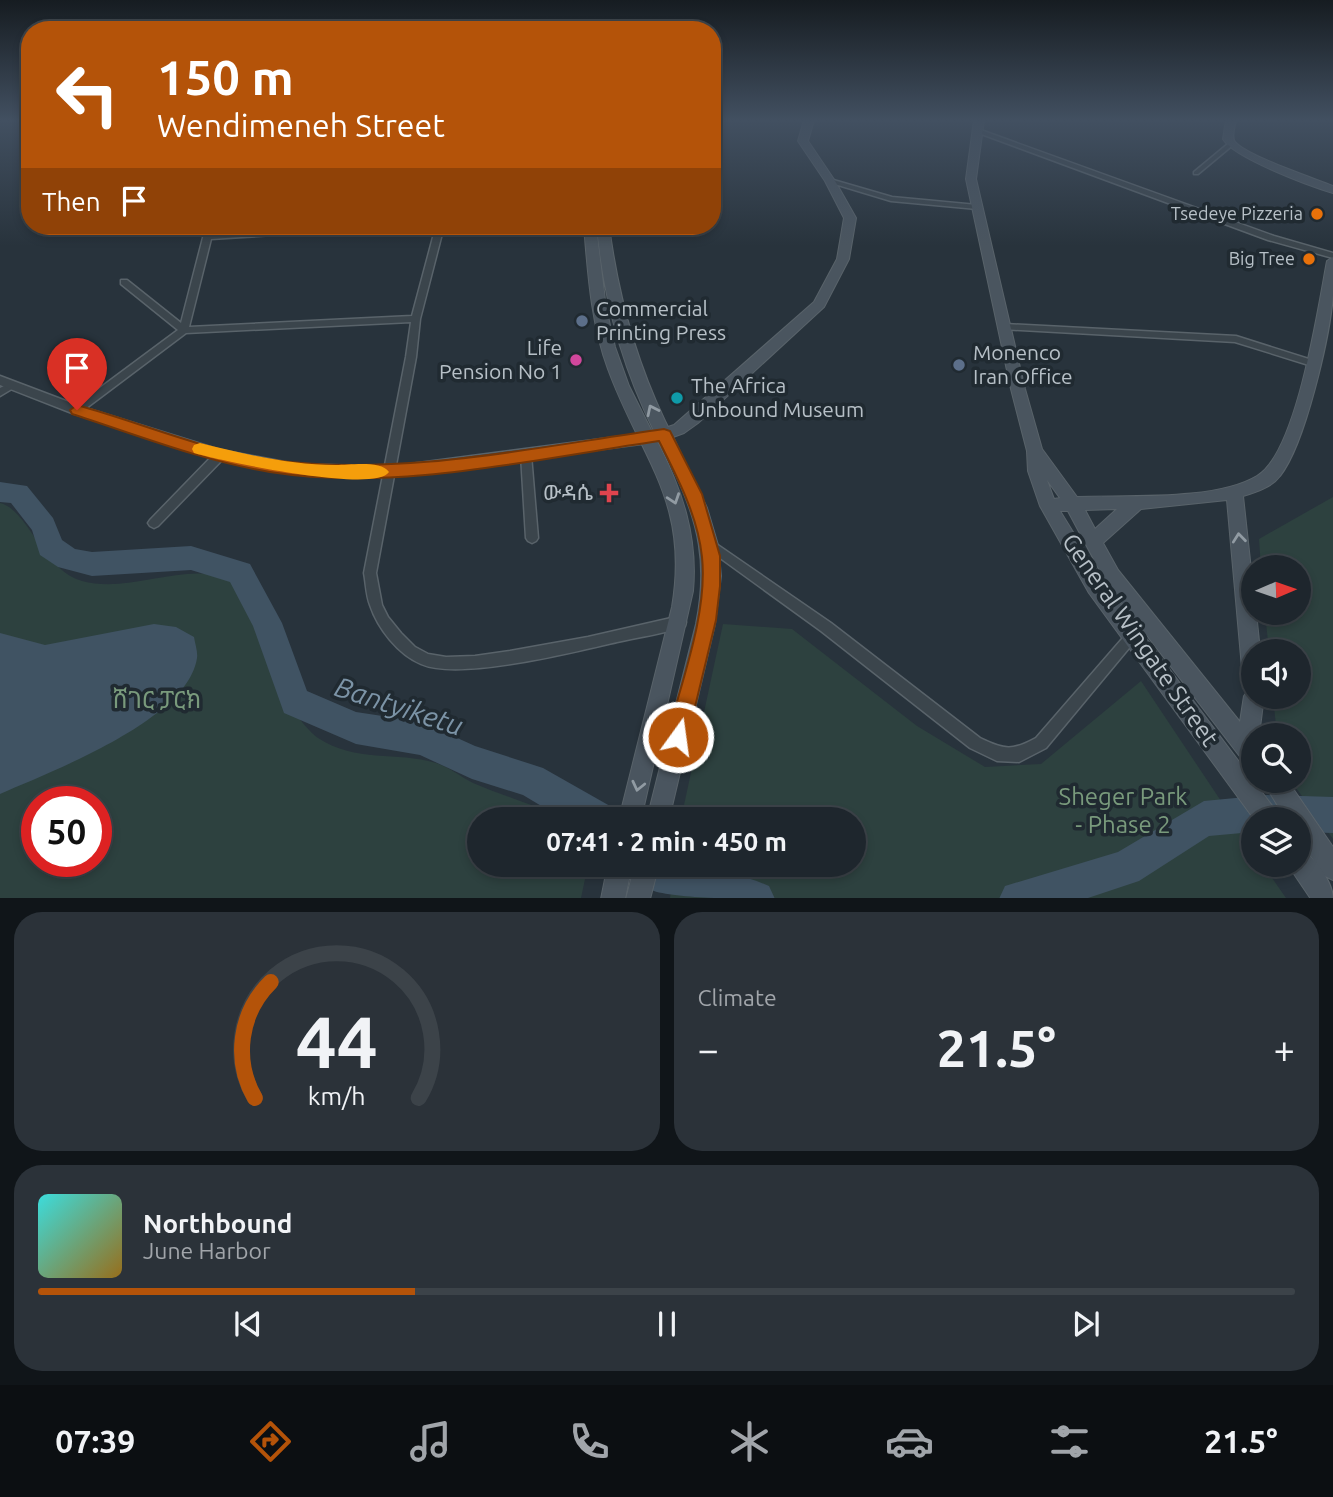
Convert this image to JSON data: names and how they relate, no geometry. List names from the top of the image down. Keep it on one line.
{"streets":{"main road":["General Wingate Street"]},"water":["Bantyiketu"],"parks":["ሸገር ፓርክ","Sheger Park - Phase 2"],"places":{"other":["Tsedeye Pizzeria","Big Tree","Commercial Printing Press","Life Pension No 1","Monenco Iran Office","The Africa Unbound Museum"],"health":["ውዳሴ"]},"north":"right","page":{"turn":["150 m","Wendimeneh Street"],"then":"Then","limit":"50","trip":"07:41 · 2 min · 450 m","tile":"Climate","heat":["−","21.5°","+"],"song":["Northbound","June Harbor"],"tabs":["07:39","21.5°"],"gauge":["44","km/h"]}}
